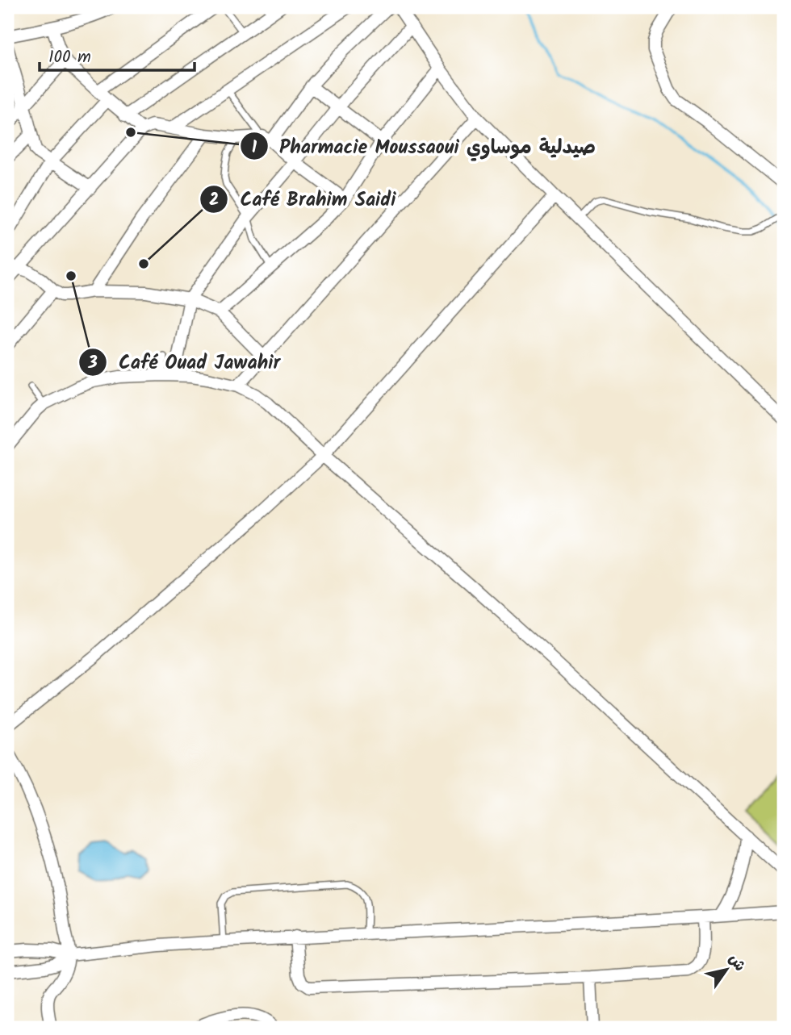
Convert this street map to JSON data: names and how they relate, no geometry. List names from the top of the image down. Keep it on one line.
{"places":["Pharmacie Moussaoui صيدلية موساوي","Café Brahim Saidi","Café Ouad Jawahir"],"scale_bar":"100 m","north":"top right"}
